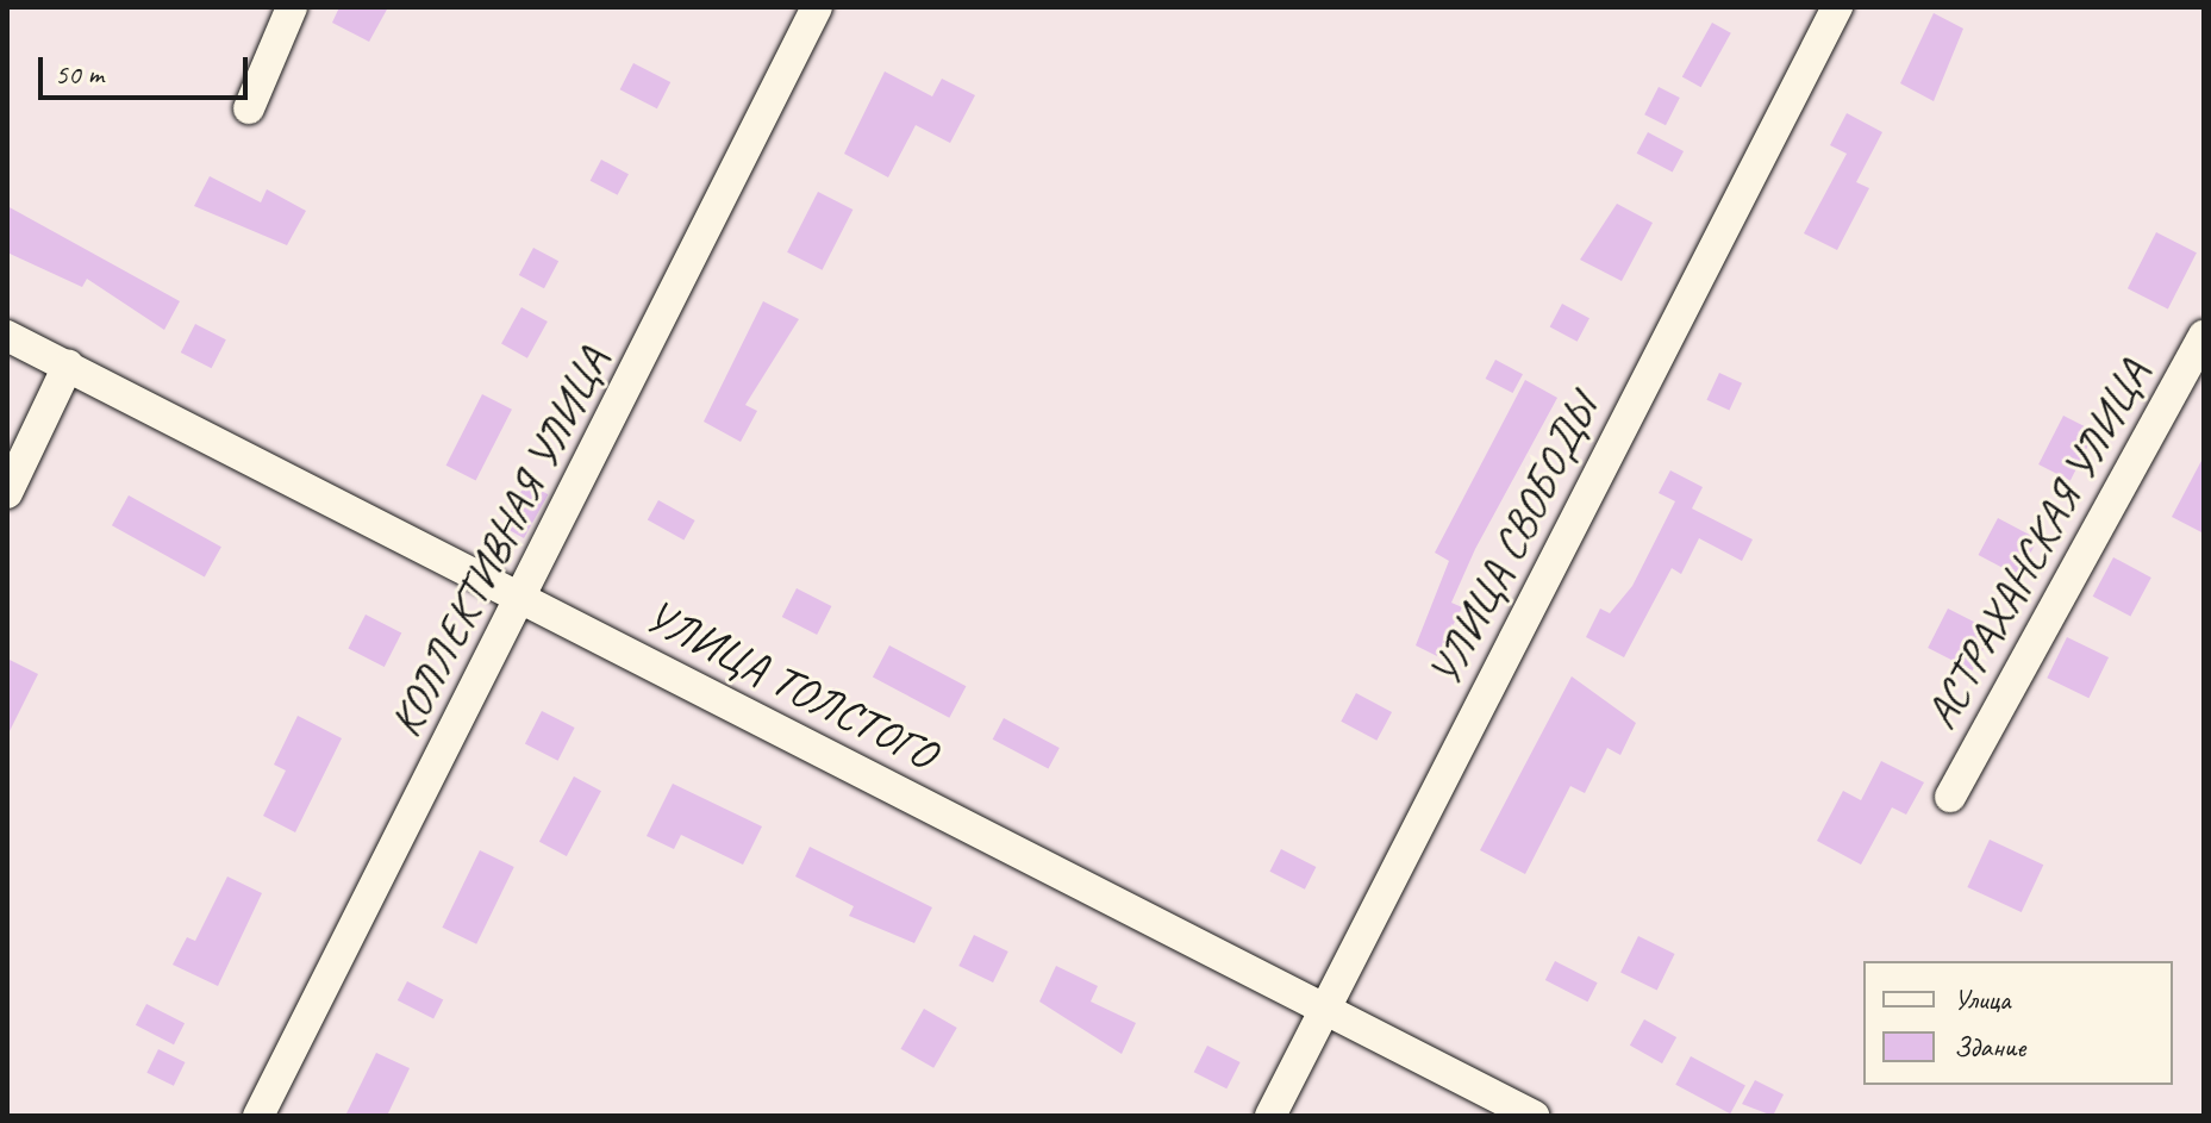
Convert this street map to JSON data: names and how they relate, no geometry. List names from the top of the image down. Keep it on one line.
{"streets":{"street":["УЛИЦА СВОБОДЫ","КОЛЛЕКТИВНАЯ УЛИЦА","АСТРАХАНСКАЯ УЛИЦА","УЛИЦА ТОЛСТОГО"]},"crossings":[["УЛИЦА СВОБОДЫ","УЛИЦА ТОЛСТОГО"],["КОЛЛЕКТИВНАЯ УЛИЦА","УЛИЦА ТОЛСТОГО"]],"legend":["Улица","Здание"],"scale_bar":"50 m"}
